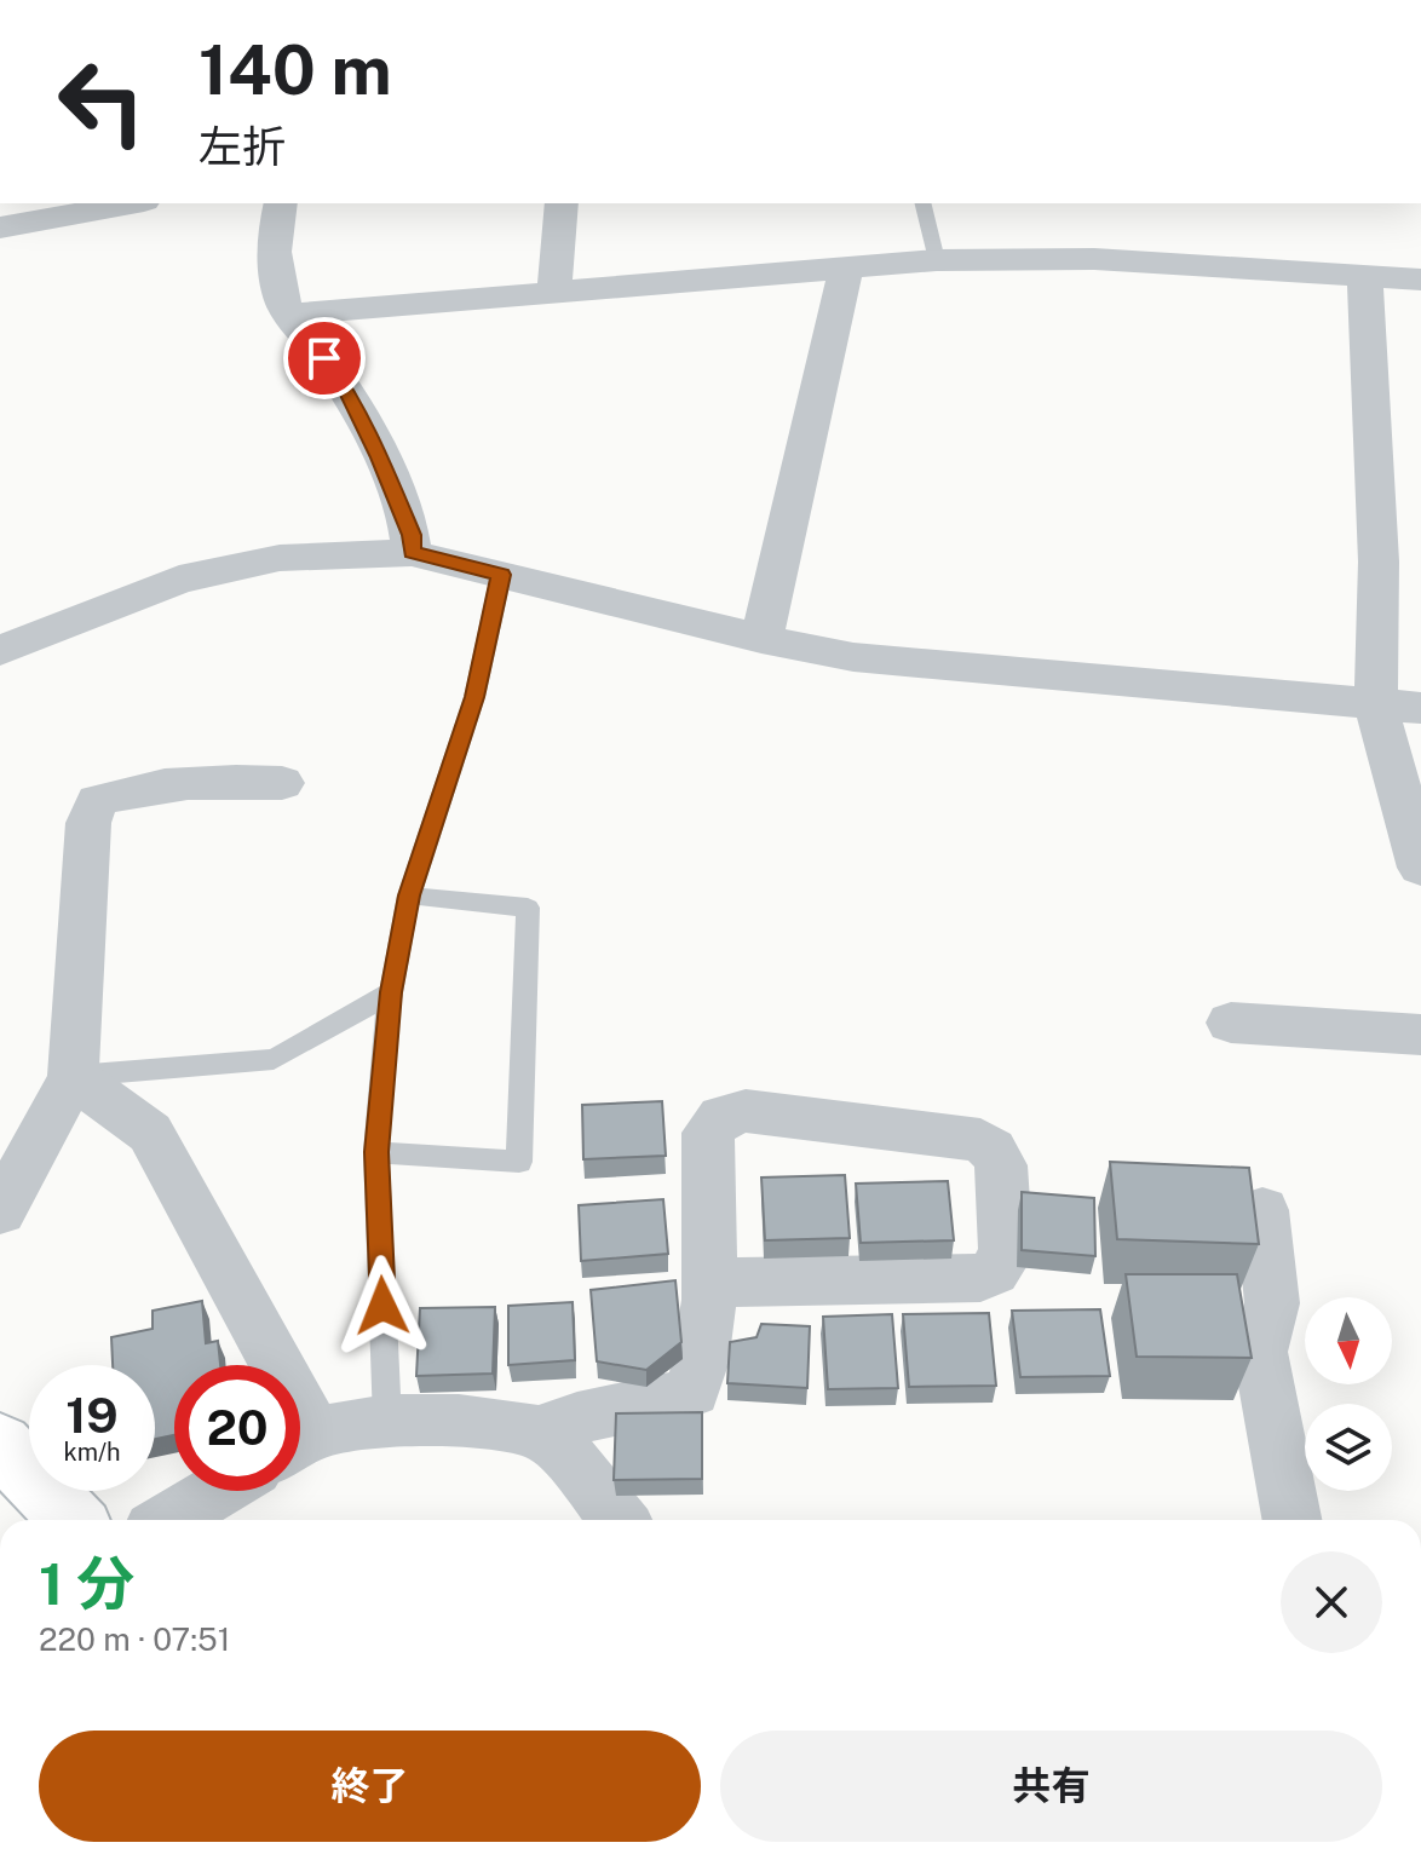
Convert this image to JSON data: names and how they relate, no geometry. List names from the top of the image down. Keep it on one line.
{"north":"bottom","page":{"turn":["140 m","左折"],"speed":"19 km/h","limit":"20","heading":["1 分","220 m · 07:51"],"buttons":["終了","共有"]}}
